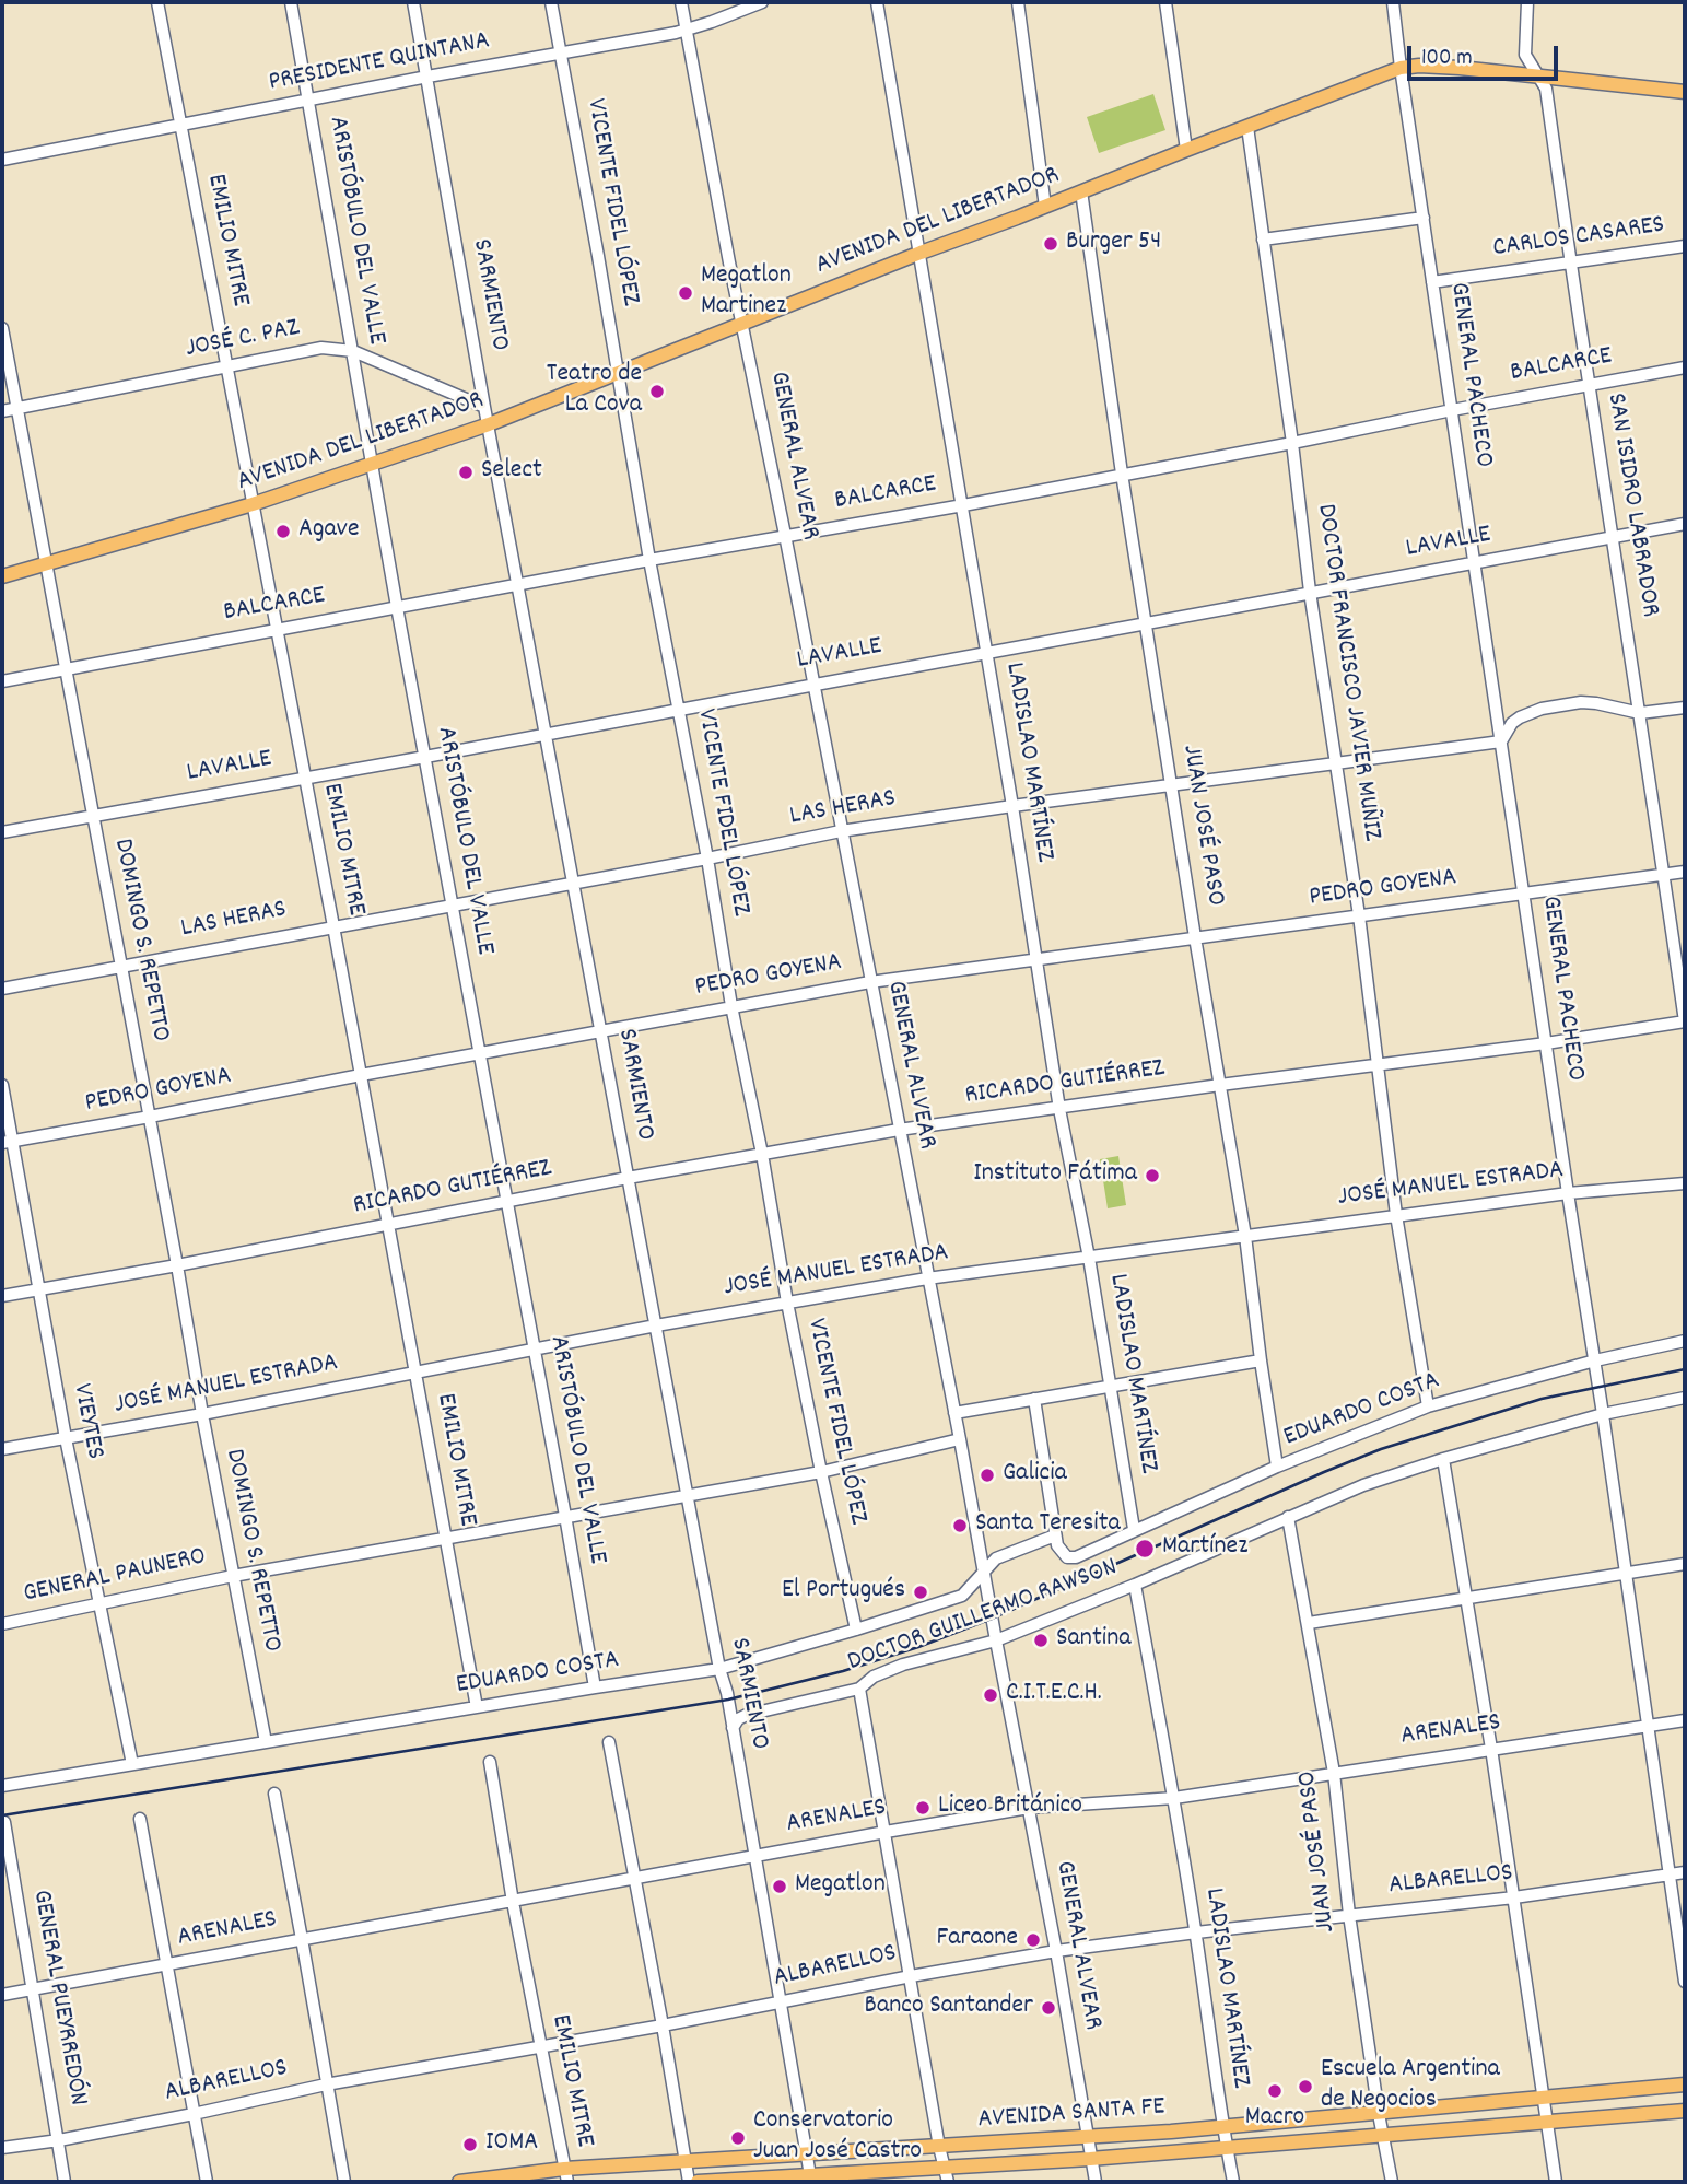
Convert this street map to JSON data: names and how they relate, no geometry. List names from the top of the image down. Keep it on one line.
{"streets":{"main road":["AVENIDA DEL LIBERTADOR","AVENIDA SANTA FE"],"street":["PRESIDENTE QUINTANA","VICENTE FIDEL LÓPEZ","ARISTÓBULO DEL VALLE","CARLOS CASARES","EMILIO MITRE","SARMIENTO","JOSÉ C. PAZ","BALCARCE","GENERAL PACHECO","GENERAL ALVEAR","SAN ISIDRO LABRADOR","LAVALLE","DOCTOR FRANCISCO JAVIER MUÑIZ","LADISLAO MARTÍNEZ","LAS HERAS","JUAN JOSÉ PASO","PEDRO GOYENA","DOMINGO S. REPETTO","RICARDO GUTIÉRREZ","JOSÉ MANUEL ESTRADA","EDUARDO COSTA","VIEYTES","GENERAL PAUNERO","DOCTOR GUILLERMO RAWSON","ARENALES","ALBARELLOS","GENERAL PUEYRREDÓN"]},"crossings":[["PRESIDENTE QUINTANA","VICENTE FIDEL LÓPEZ"],["PRESIDENTE QUINTANA","ARISTÓBULO DEL VALLE"],["PRESIDENTE QUINTANA","EMILIO MITRE"],["PRESIDENTE QUINTANA","SARMIENTO"],["PRESIDENTE QUINTANA","GENERAL ALVEAR"],["VICENTE FIDEL LÓPEZ","AVENIDA DEL LIBERTADOR"],["VICENTE FIDEL LÓPEZ","BALCARCE"],["VICENTE FIDEL LÓPEZ","LAVALLE"],["VICENTE FIDEL LÓPEZ","LAS HERAS"],["VICENTE FIDEL LÓPEZ","PEDRO GOYENA"],["VICENTE FIDEL LÓPEZ","RICARDO GUTIÉRREZ"],["VICENTE FIDEL LÓPEZ","JOSÉ MANUEL ESTRADA"],["VICENTE FIDEL LÓPEZ","EDUARDO COSTA"],["VICENTE FIDEL LÓPEZ","GENERAL PAUNERO"],["AVENIDA DEL LIBERTADOR","ARISTÓBULO DEL VALLE"],["AVENIDA DEL LIBERTADOR","EMILIO MITRE"],["AVENIDA DEL LIBERTADOR","SARMIENTO"],["AVENIDA DEL LIBERTADOR","GENERAL PACHECO"],["AVENIDA DEL LIBERTADOR","GENERAL ALVEAR"],["AVENIDA DEL LIBERTADOR","SAN ISIDRO LABRADOR"],["AVENIDA DEL LIBERTADOR","DOCTOR FRANCISCO JAVIER MUÑIZ"],["AVENIDA DEL LIBERTADOR","LADISLAO MARTÍNEZ"],["AVENIDA DEL LIBERTADOR","JUAN JOSÉ PASO"],["AVENIDA DEL LIBERTADOR","DOMINGO S. REPETTO"],["ARISTÓBULO DEL VALLE","JOSÉ C. PAZ"],["ARISTÓBULO DEL VALLE","BALCARCE"],["ARISTÓBULO DEL VALLE","LAVALLE"],["ARISTÓBULO DEL VALLE","LAS HERAS"],["ARISTÓBULO DEL VALLE","PEDRO GOYENA"],["ARISTÓBULO DEL VALLE","RICARDO GUTIÉRREZ"],["ARISTÓBULO DEL VALLE","JOSÉ MANUEL ESTRADA"],["ARISTÓBULO DEL VALLE","EDUARDO COSTA"],["ARISTÓBULO DEL VALLE","GENERAL PAUNERO"],["CARLOS CASARES","GENERAL PACHECO"],["CARLOS CASARES","SAN ISIDRO LABRADOR"],["EMILIO MITRE","JOSÉ C. PAZ"],["EMILIO MITRE","BALCARCE"],["EMILIO MITRE","LAVALLE"],["EMILIO MITRE","LAS HERAS"],["EMILIO MITRE","PEDRO GOYENA"],["EMILIO MITRE","RICARDO GUTIÉRREZ"],["EMILIO MITRE","JOSÉ MANUEL ESTRADA"],["EMILIO MITRE","EDUARDO COSTA"],["EMILIO MITRE","GENERAL PAUNERO"],["EMILIO MITRE","ARENALES"],["EMILIO MITRE","ALBARELLOS"],["EMILIO MITRE","AVENIDA SANTA FE"],["SARMIENTO","JOSÉ C. PAZ"],["SARMIENTO","BALCARCE"],["SARMIENTO","LAVALLE"],["SARMIENTO","LAS HERAS"],["SARMIENTO","PEDRO GOYENA"],["SARMIENTO","RICARDO GUTIÉRREZ"],["SARMIENTO","JOSÉ MANUEL ESTRADA"],["SARMIENTO","EDUARDO COSTA"],["SARMIENTO","GENERAL PAUNERO"],["SARMIENTO","DOCTOR GUILLERMO RAWSON"],["SARMIENTO","ARENALES"],["SARMIENTO","ALBARELLOS"],["SARMIENTO","AVENIDA SANTA FE"],["JOSÉ C. PAZ","DOMINGO S. REPETTO"],["BALCARCE","GENERAL PACHECO"],["BALCARCE","GENERAL ALVEAR"],["BALCARCE","SAN ISIDRO LABRADOR"],["BALCARCE","DOCTOR FRANCISCO JAVIER MUÑIZ"],["BALCARCE","LADISLAO MARTÍNEZ"],["BALCARCE","JUAN JOSÉ PASO"],["BALCARCE","DOMINGO S. REPETTO"],["GENERAL PACHECO","LAVALLE"],["GENERAL PACHECO","LAS HERAS"],["GENERAL PACHECO","PEDRO GOYENA"],["GENERAL PACHECO","RICARDO GUTIÉRREZ"],["GENERAL PACHECO","JOSÉ MANUEL ESTRADA"],["GENERAL PACHECO","EDUARDO COSTA"],["GENERAL PACHECO","DOCTOR GUILLERMO RAWSON"],["GENERAL PACHECO","ARENALES"],["GENERAL PACHECO","ALBARELLOS"],["GENERAL ALVEAR","LAVALLE"],["GENERAL ALVEAR","LAS HERAS"],["GENERAL ALVEAR","PEDRO GOYENA"],["GENERAL ALVEAR","RICARDO GUTIÉRREZ"],["GENERAL ALVEAR","JOSÉ MANUEL ESTRADA"],["GENERAL ALVEAR","EDUARDO COSTA"],["GENERAL ALVEAR","GENERAL PAUNERO"],["GENERAL ALVEAR","DOCTOR GUILLERMO RAWSON"],["GENERAL ALVEAR","ARENALES"],["GENERAL ALVEAR","ALBARELLOS"],["GENERAL ALVEAR","AVENIDA SANTA FE"],["SAN ISIDRO LABRADOR","LAVALLE"],["SAN ISIDRO LABRADOR","PEDRO GOYENA"],["SAN ISIDRO LABRADOR","RICARDO GUTIÉRREZ"],["LAVALLE","DOCTOR FRANCISCO JAVIER MUÑIZ"],["LAVALLE","LADISLAO MARTÍNEZ"],["LAVALLE","JUAN JOSÉ PASO"],["LAVALLE","DOMINGO S. REPETTO"],["DOCTOR FRANCISCO JAVIER MUÑIZ","LAS HERAS"],["DOCTOR FRANCISCO JAVIER MUÑIZ","PEDRO GOYENA"],["DOCTOR FRANCISCO JAVIER MUÑIZ","RICARDO GUTIÉRREZ"],["DOCTOR FRANCISCO JAVIER MUÑIZ","JOSÉ MANUEL ESTRADA"],["DOCTOR FRANCISCO JAVIER MUÑIZ","EDUARDO COSTA"],["LADISLAO MARTÍNEZ","LAS HERAS"],["LADISLAO MARTÍNEZ","PEDRO GOYENA"],["LADISLAO MARTÍNEZ","RICARDO GUTIÉRREZ"],["LADISLAO MARTÍNEZ","JOSÉ MANUEL ESTRADA"],["LADISLAO MARTÍNEZ","EDUARDO COSTA"],["LADISLAO MARTÍNEZ","DOCTOR GUILLERMO RAWSON"],["LADISLAO MARTÍNEZ","ARENALES"],["LADISLAO MARTÍNEZ","ALBARELLOS"],["LADISLAO MARTÍNEZ","AVENIDA SANTA FE"],["LAS HERAS","JUAN JOSÉ PASO"],["LAS HERAS","DOMINGO S. REPETTO"],["JUAN JOSÉ PASO","PEDRO GOYENA"],["JUAN JOSÉ PASO","RICARDO GUTIÉRREZ"],["JUAN JOSÉ PASO","JOSÉ MANUEL ESTRADA"],["JUAN JOSÉ PASO","EDUARDO COSTA"],["JUAN JOSÉ PASO","DOCTOR GUILLERMO RAWSON"],["JUAN JOSÉ PASO","ARENALES"],["JUAN JOSÉ PASO","ALBARELLOS"],["JUAN JOSÉ PASO","AVENIDA SANTA FE"],["PEDRO GOYENA","DOMINGO S. REPETTO"],["PEDRO GOYENA","VIEYTES"],["DOMINGO S. REPETTO","RICARDO GUTIÉRREZ"],["DOMINGO S. REPETTO","JOSÉ MANUEL ESTRADA"],["DOMINGO S. REPETTO","EDUARDO COSTA"],["DOMINGO S. REPETTO","GENERAL PAUNERO"],["RICARDO GUTIÉRREZ","VIEYTES"],["JOSÉ MANUEL ESTRADA","VIEYTES"],["EDUARDO COSTA","VIEYTES"],["VIEYTES","GENERAL PAUNERO"],["ARENALES","GENERAL PUEYRREDÓN"],["ALBARELLOS","GENERAL PUEYRREDÓN"]],"places":["Burger 54","Megatlon Martinez","Teatro de La Cova","Select","Agave","Instituto Fátima","Galicia","Santa Teresita","Martínez","El Portugués","Santina","C.I.T.E.C.H.","Liceo Británico","Megatlon","Faraone","Banco Santander","Escuela Argentina de Negocios","Macro","Conservatorio Juan José Castro","IOMA"],"scale_bar":"100 m"}
